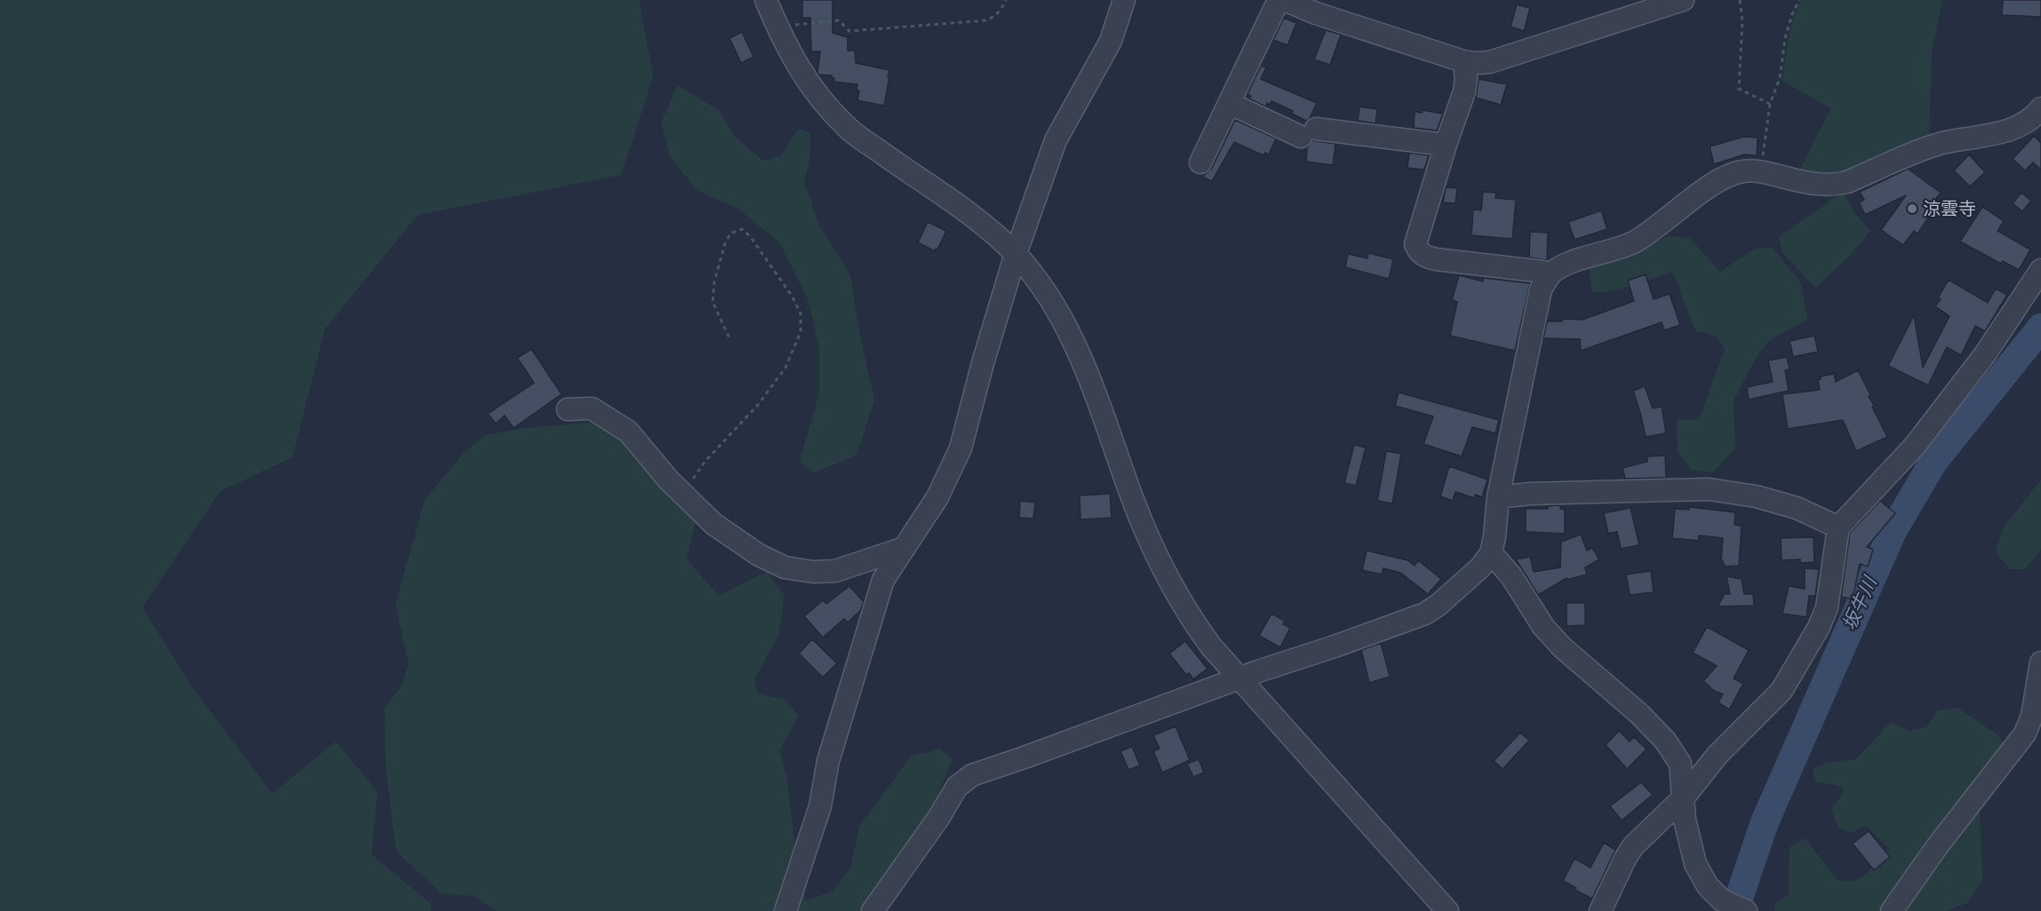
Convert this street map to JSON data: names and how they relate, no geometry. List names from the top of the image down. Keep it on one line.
{"water":["坂牛川"],"places":["涼雲寺"]}
